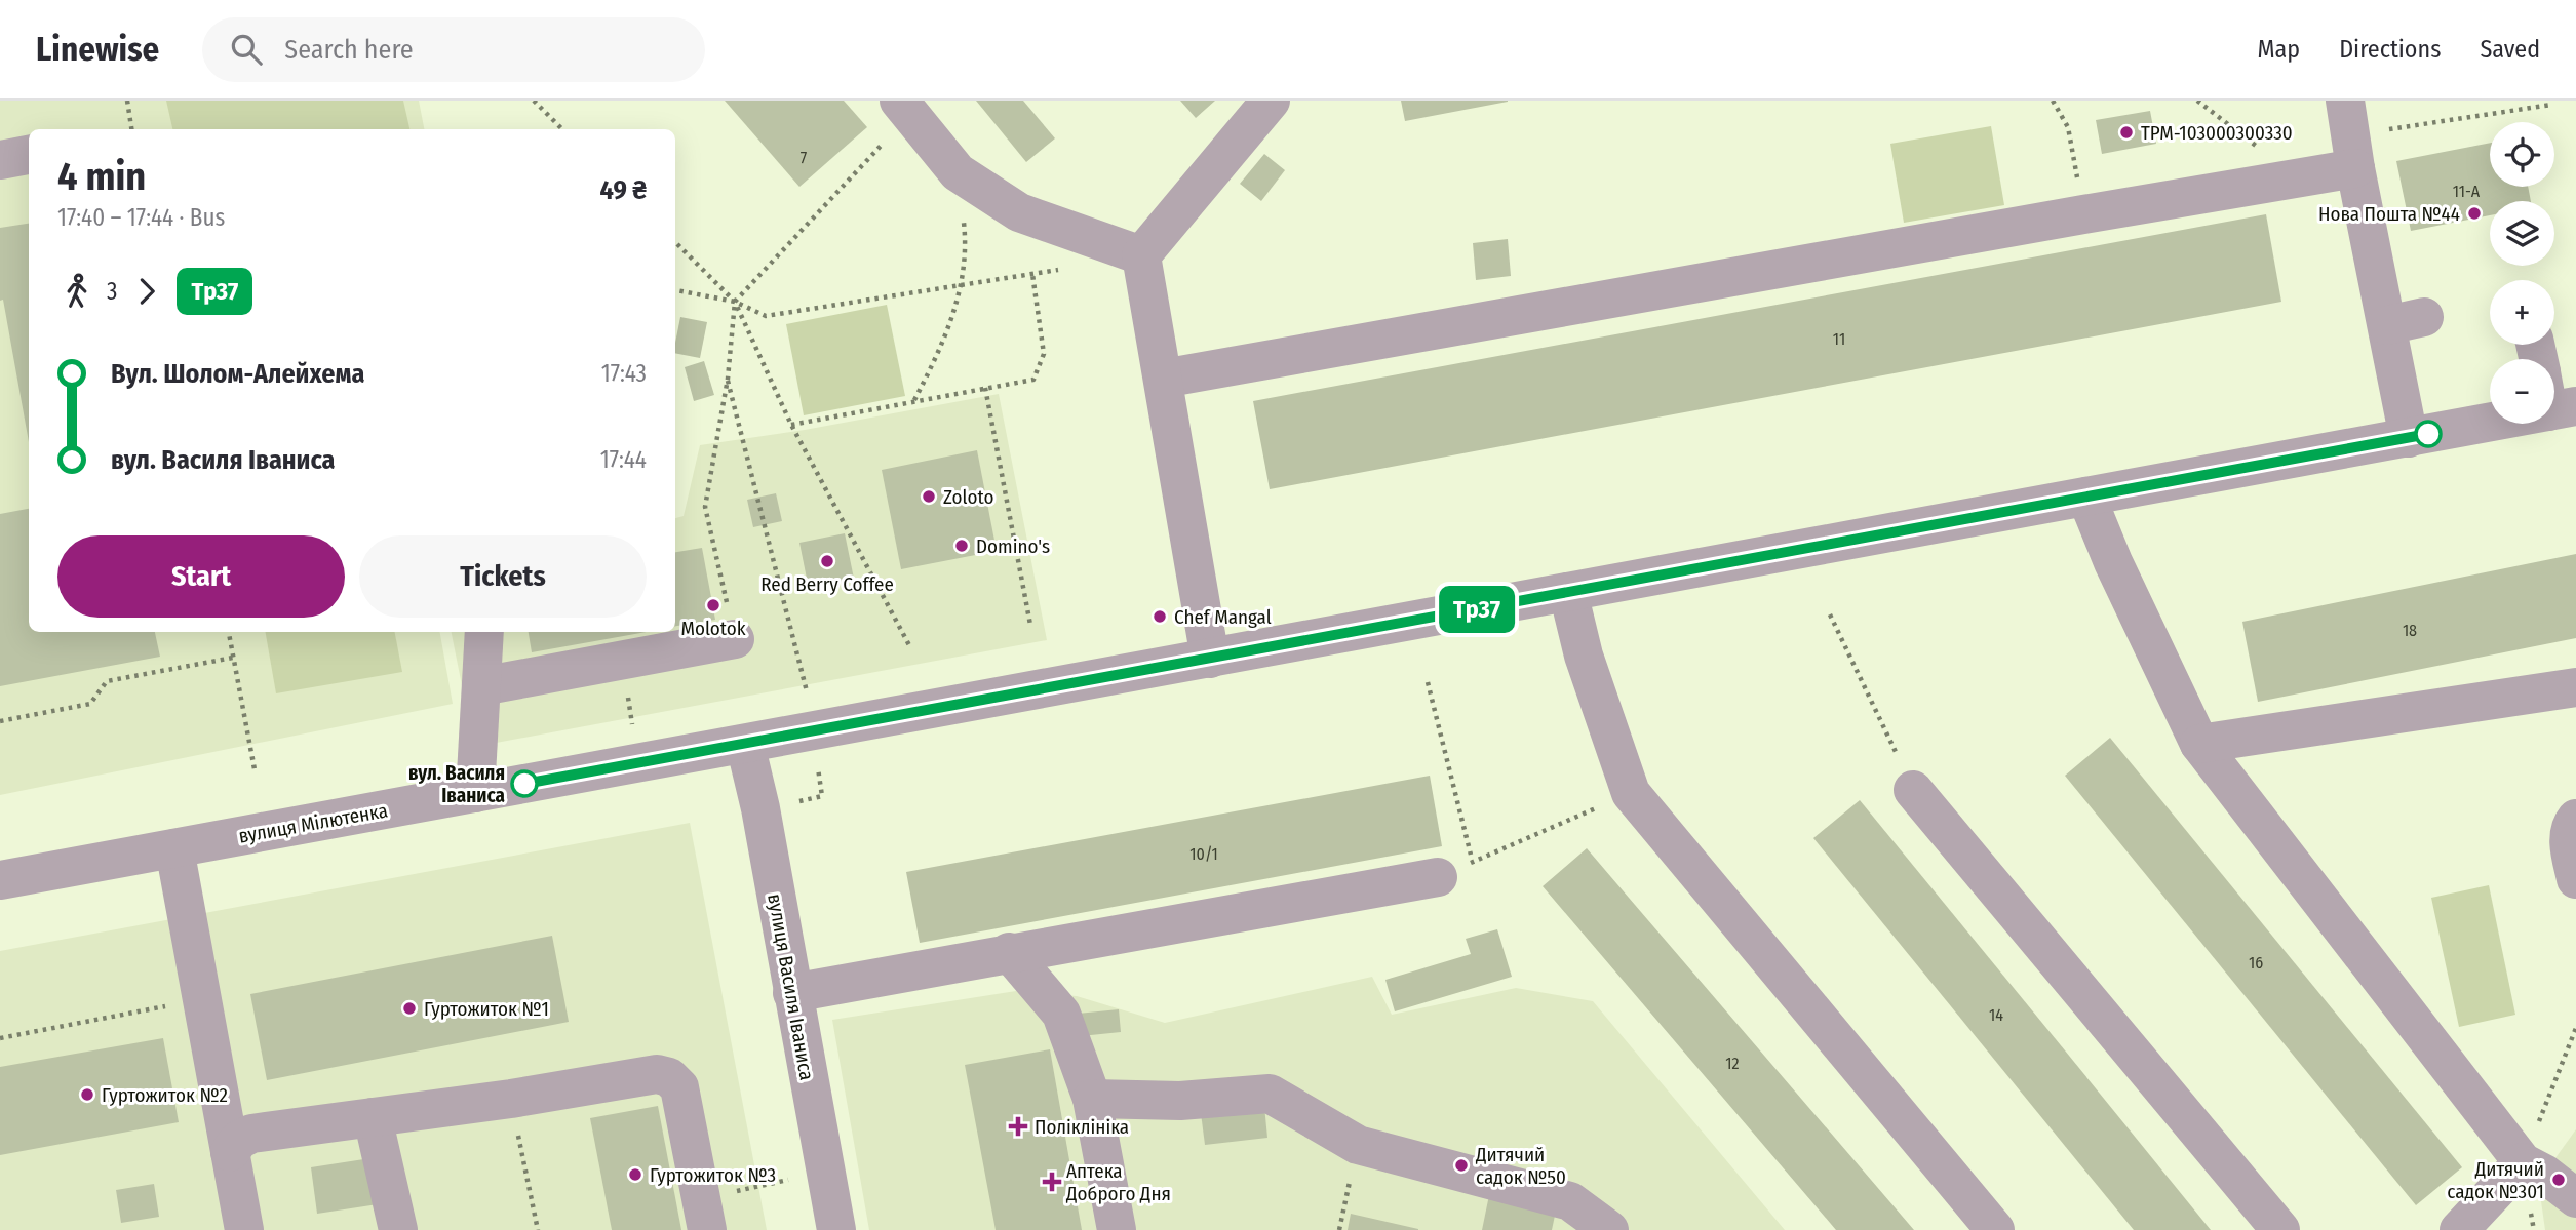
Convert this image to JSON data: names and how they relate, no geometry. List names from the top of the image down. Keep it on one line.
{"streets":{"street":["вулиця Мілютенка","вулиця Василя Іваниса"]},"crossings":[["вулиця Мілютенка","вулиця Василя Іваниса"]],"places":{"other":["ТРМ-103000300330","Нова Пошта №44","Zoloto","Domino's","Red Berry Coffee","Molotok","Chef Mangal","вул. Василя Іваниса","Гуртожиток №1","Гуртожиток №2","Дитячий садок №50","Гуртожиток №3","Дитячий садок №301"],"health":["Поліклініка","Аптека Доброго Дня"]},"lines":["bus line Тр37"],"house_numbers":["7","11-А","11","18","10/1","16","14","12"],"page":{"header":"Linewise","search":"Search here","nav":["Map","Directions","Saved"],"on_map":"Тр37","map_buttons":["+","−"],"heading":["4 min","17:40 – 17:44 · Bus","49 ₴"],"legs":["3","Тр37"],"list":[{"name":"Вул. Шолом-Алейхема","value":"17:43"},{"name":"вул. Василя Іваниса","value":"17:44"}],"buttons":["Start","Tickets"]}}
